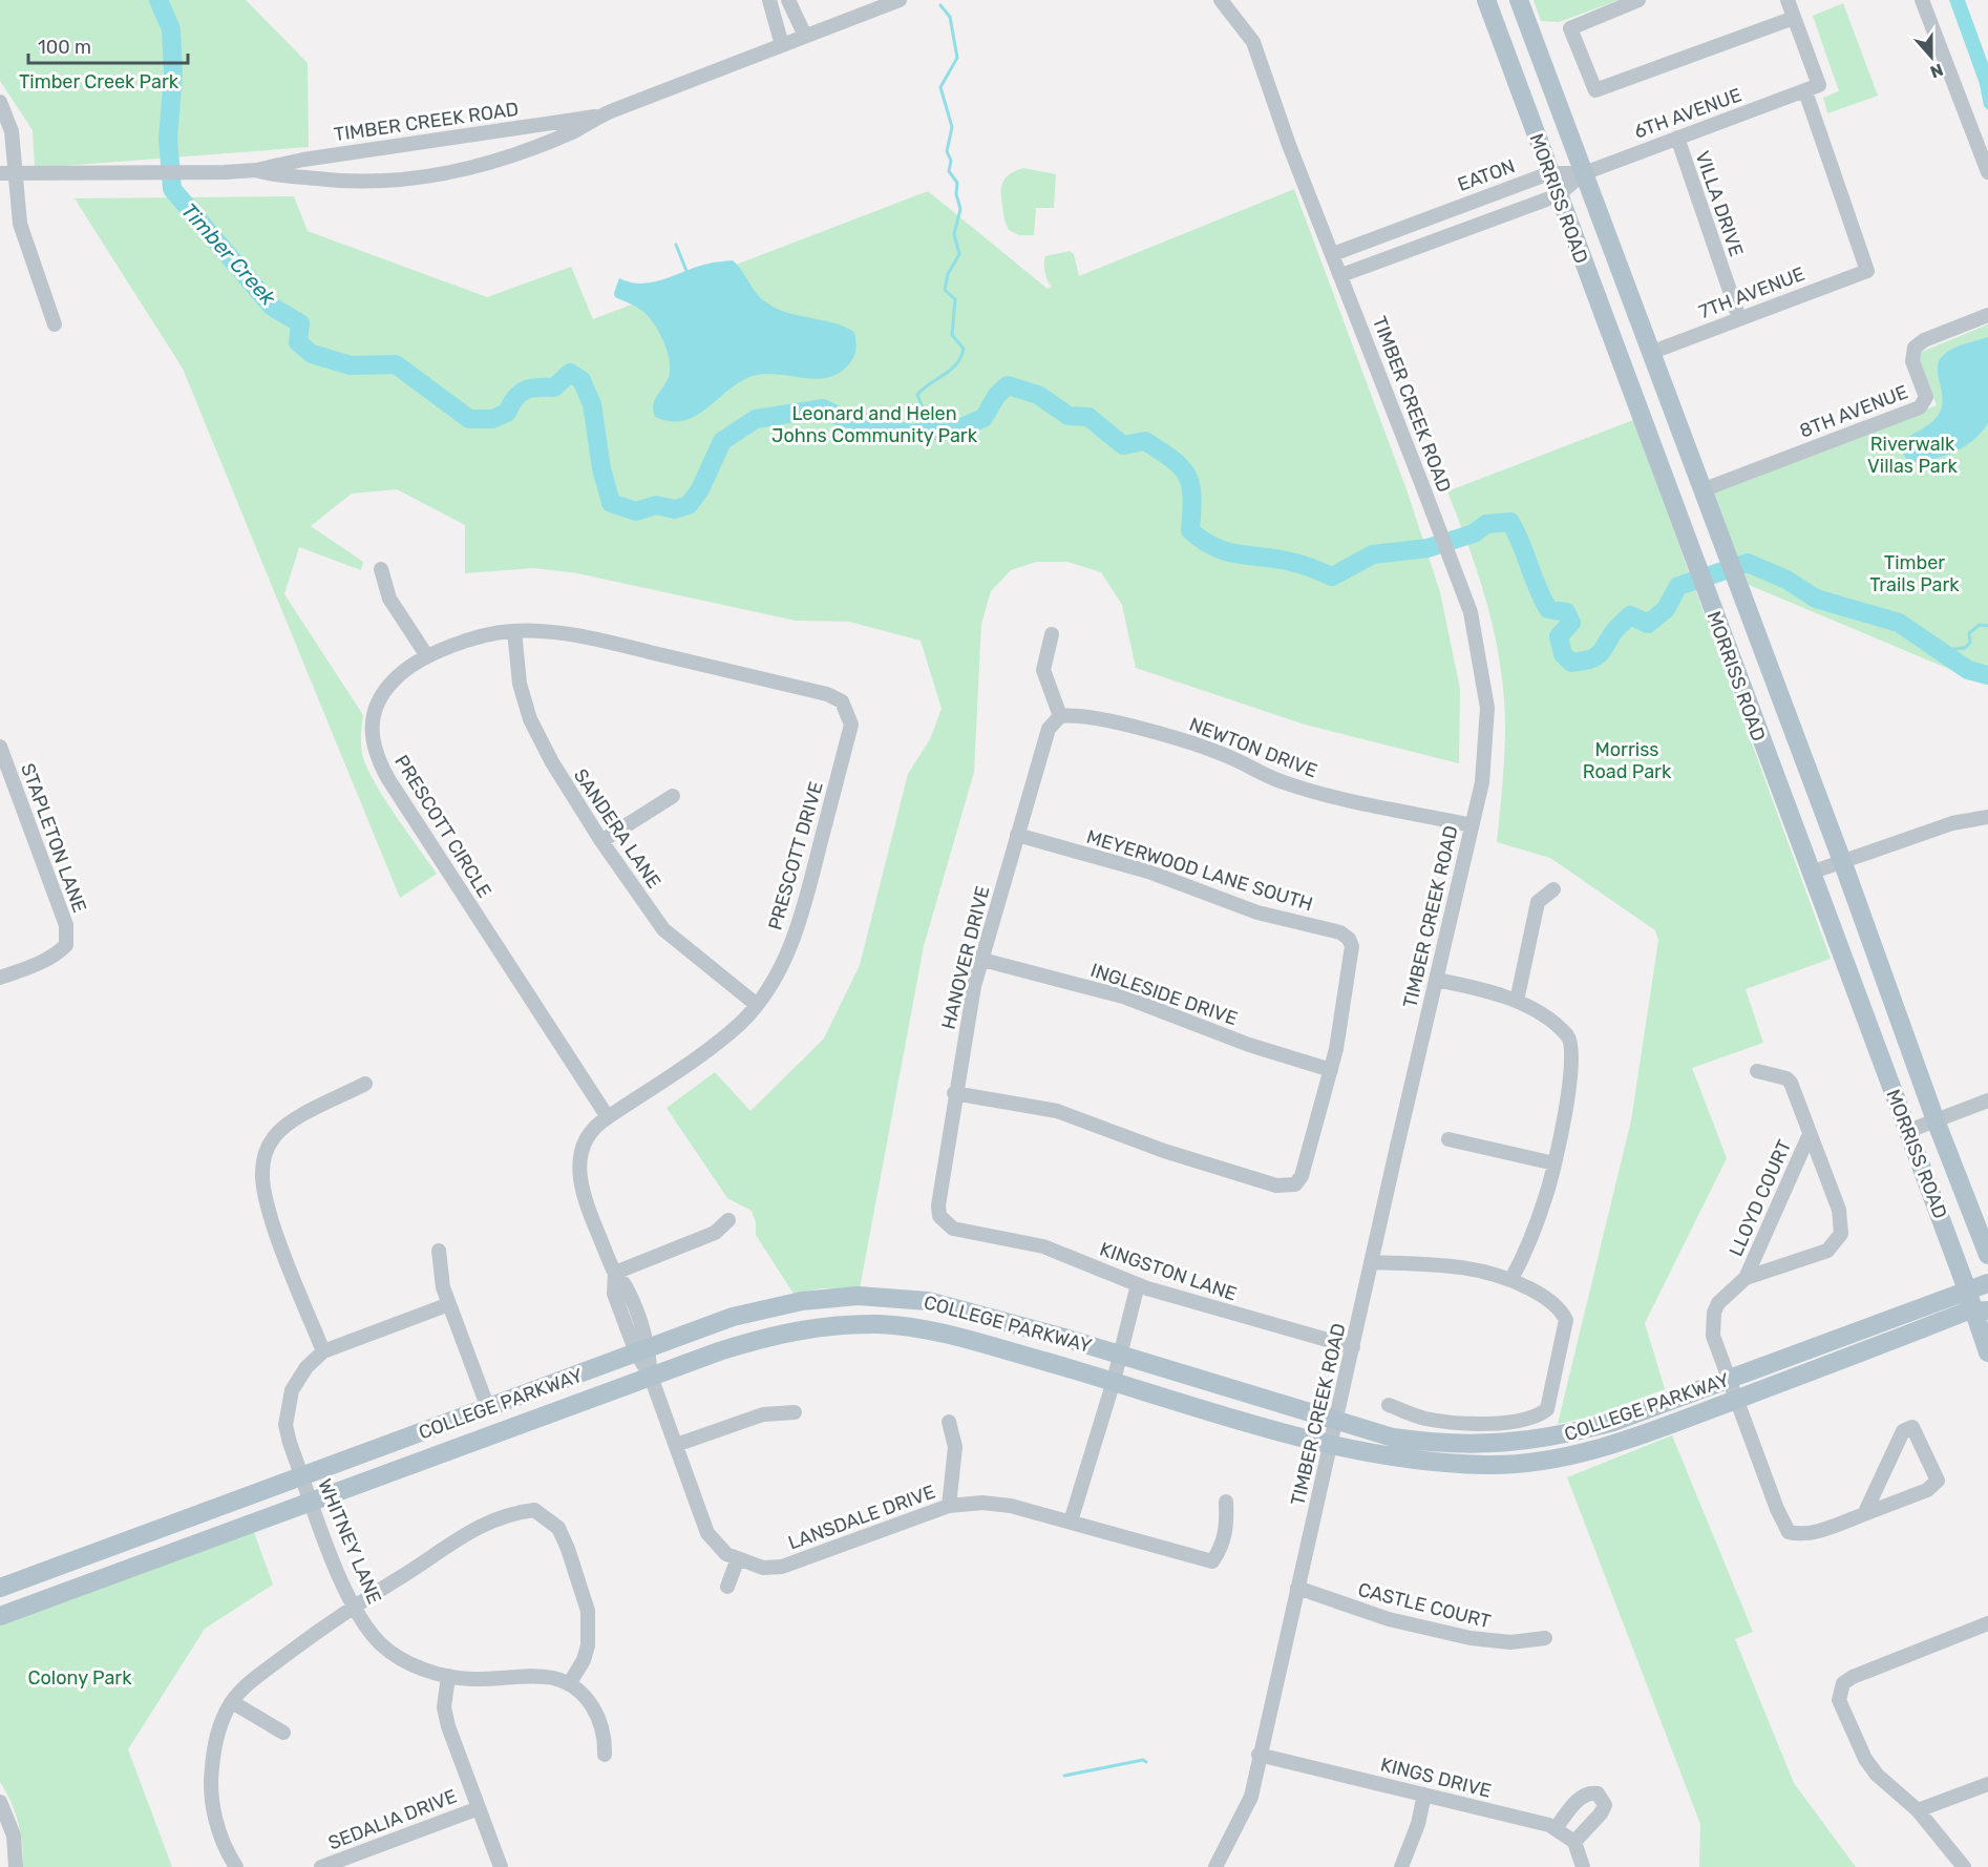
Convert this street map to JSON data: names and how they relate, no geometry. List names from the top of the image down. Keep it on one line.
{"streets":{"main road":["MORRISS ROAD","COLLEGE PARKWAY"],"street":["6TH AVENUE","TIMBER CREEK ROAD","EATON","VILLA DRIVE","7TH AVENUE","8TH AVENUE","NEWTON DRIVE","PRESCOTT CIRCLE","SANDERA LANE","STAPLETON LANE","PRESCOTT DRIVE","MEYERWOOD LANE SOUTH","HANOVER DRIVE","INGLESIDE DRIVE","LLOYD COURT","KINGSTON LANE","LANSDALE DRIVE","WHITNEY LANE","CASTLE COURT","KINGS DRIVE","SEDALIA DRIVE"]},"crossings":[["6TH AVENUE","EATON"],["6TH AVENUE","MORRISS ROAD"],["6TH AVENUE","VILLA DRIVE"],["6TH AVENUE","7TH AVENUE"],["TIMBER CREEK ROAD","EATON"],["TIMBER CREEK ROAD","NEWTON DRIVE"],["TIMBER CREEK ROAD","KINGSTON LANE"],["TIMBER CREEK ROAD","COLLEGE PARKWAY"],["TIMBER CREEK ROAD","CASTLE COURT"],["TIMBER CREEK ROAD","KINGS DRIVE"],["EATON","MORRISS ROAD"],["MORRISS ROAD","7TH AVENUE"],["MORRISS ROAD","8TH AVENUE"],["MORRISS ROAD","COLLEGE PARKWAY"],["VILLA DRIVE","7TH AVENUE"],["NEWTON DRIVE","HANOVER DRIVE"],["PRESCOTT CIRCLE","SANDERA LANE"],["PRESCOTT CIRCLE","PRESCOTT DRIVE"],["SANDERA LANE","PRESCOTT DRIVE"],["PRESCOTT DRIVE","COLLEGE PARKWAY"],["PRESCOTT DRIVE","LANSDALE DRIVE"],["MEYERWOOD LANE SOUTH","HANOVER DRIVE"],["MEYERWOOD LANE SOUTH","INGLESIDE DRIVE"],["HANOVER DRIVE","INGLESIDE DRIVE"],["HANOVER DRIVE","KINGSTON LANE"],["LLOYD COURT","COLLEGE PARKWAY"],["COLLEGE PARKWAY","LANSDALE DRIVE"],["COLLEGE PARKWAY","WHITNEY LANE"]],"water":["Timber Creek"],"parks":["Timber Creek Park","Leonard and Helen Johns Community Park","Riverwalk Villas Park","Timber Trails Park","Morriss Road Park","Colony Park"],"scale_bar":"100 m","north":"bottom"}
